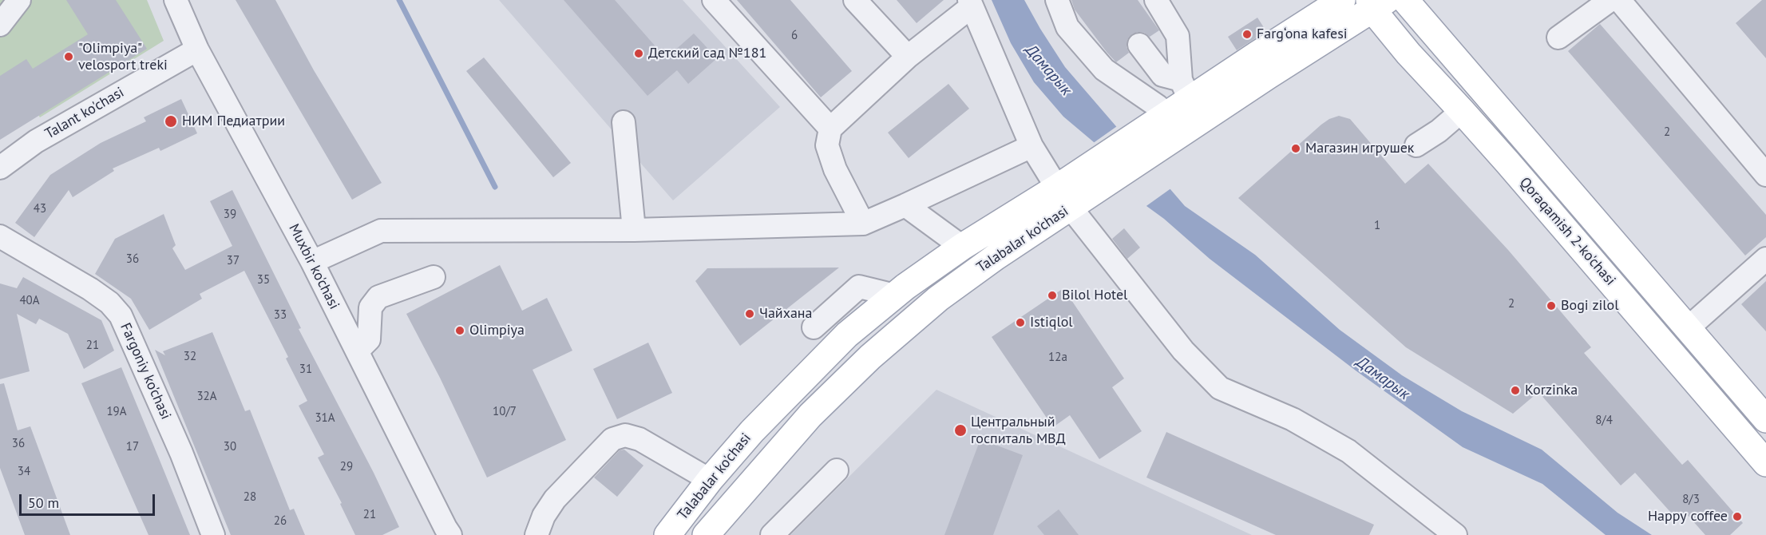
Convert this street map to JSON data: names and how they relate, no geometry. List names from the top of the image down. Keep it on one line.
{"streets":{"main road":["Qoraqamish 2-ko'chasi","Talabalar ko'chasi"],"street":["Talant ko'chasi","Muxbir ko'chasi","Fargoniy ko'chasi"]},"crossings":[["Talant ko'chasi","Muxbir ko'chasi"],["Qoraqamish 2-ko'chasi","Talabalar ko'chasi"]],"water":["Дамарык"],"places":["Farg‘ona kafesi","Детский сад №181","\"Olimpiya\" velosport treki","НИМ Педиатрии","Магазин игрушек","Bilol Hotel","Bogi zilol","Чайхана","Istiqlol","Olimpiya","Korzinka","Центральный госпиталь МВД","Happy coffee"],"house_numbers":["6","2","43","39","1","36","37","35","40A","2","33","21","32","12a","31","32A","19A","10/7","31A","8/4","36","17","30","29","34","28","8/3","21","26"],"scale_bar":"50 m"}
